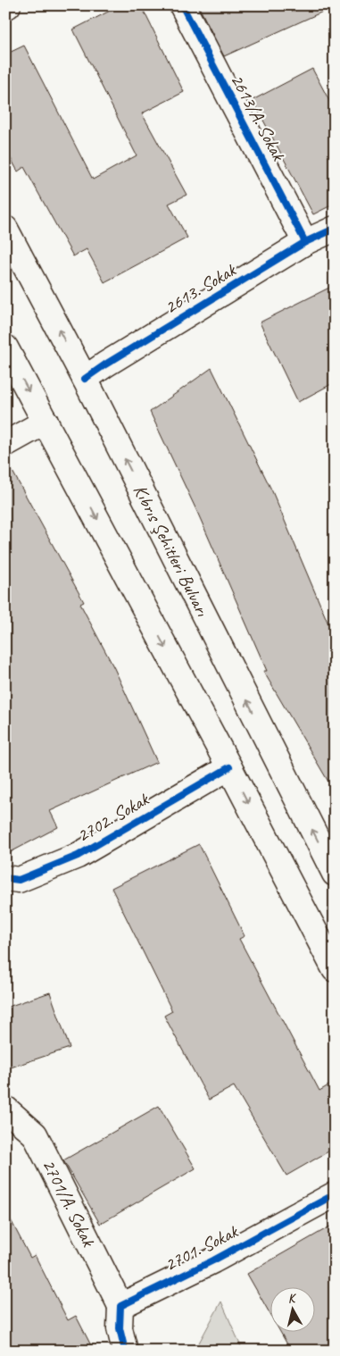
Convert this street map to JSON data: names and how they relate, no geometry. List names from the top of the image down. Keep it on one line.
{"streets":{"main road":["2613/A. Sokak","2613. Sokak","Kıbrıs Şehitleri Bulvarı","2702. Sokak","2701/A. Sokak","2701. Sokak"]},"crossings":[["2613/A. Sokak","2613. Sokak"],["2613. Sokak","Kıbrıs Şehitleri Bulvarı"],["2701/A. Sokak","2701. Sokak"]],"north":"top"}
